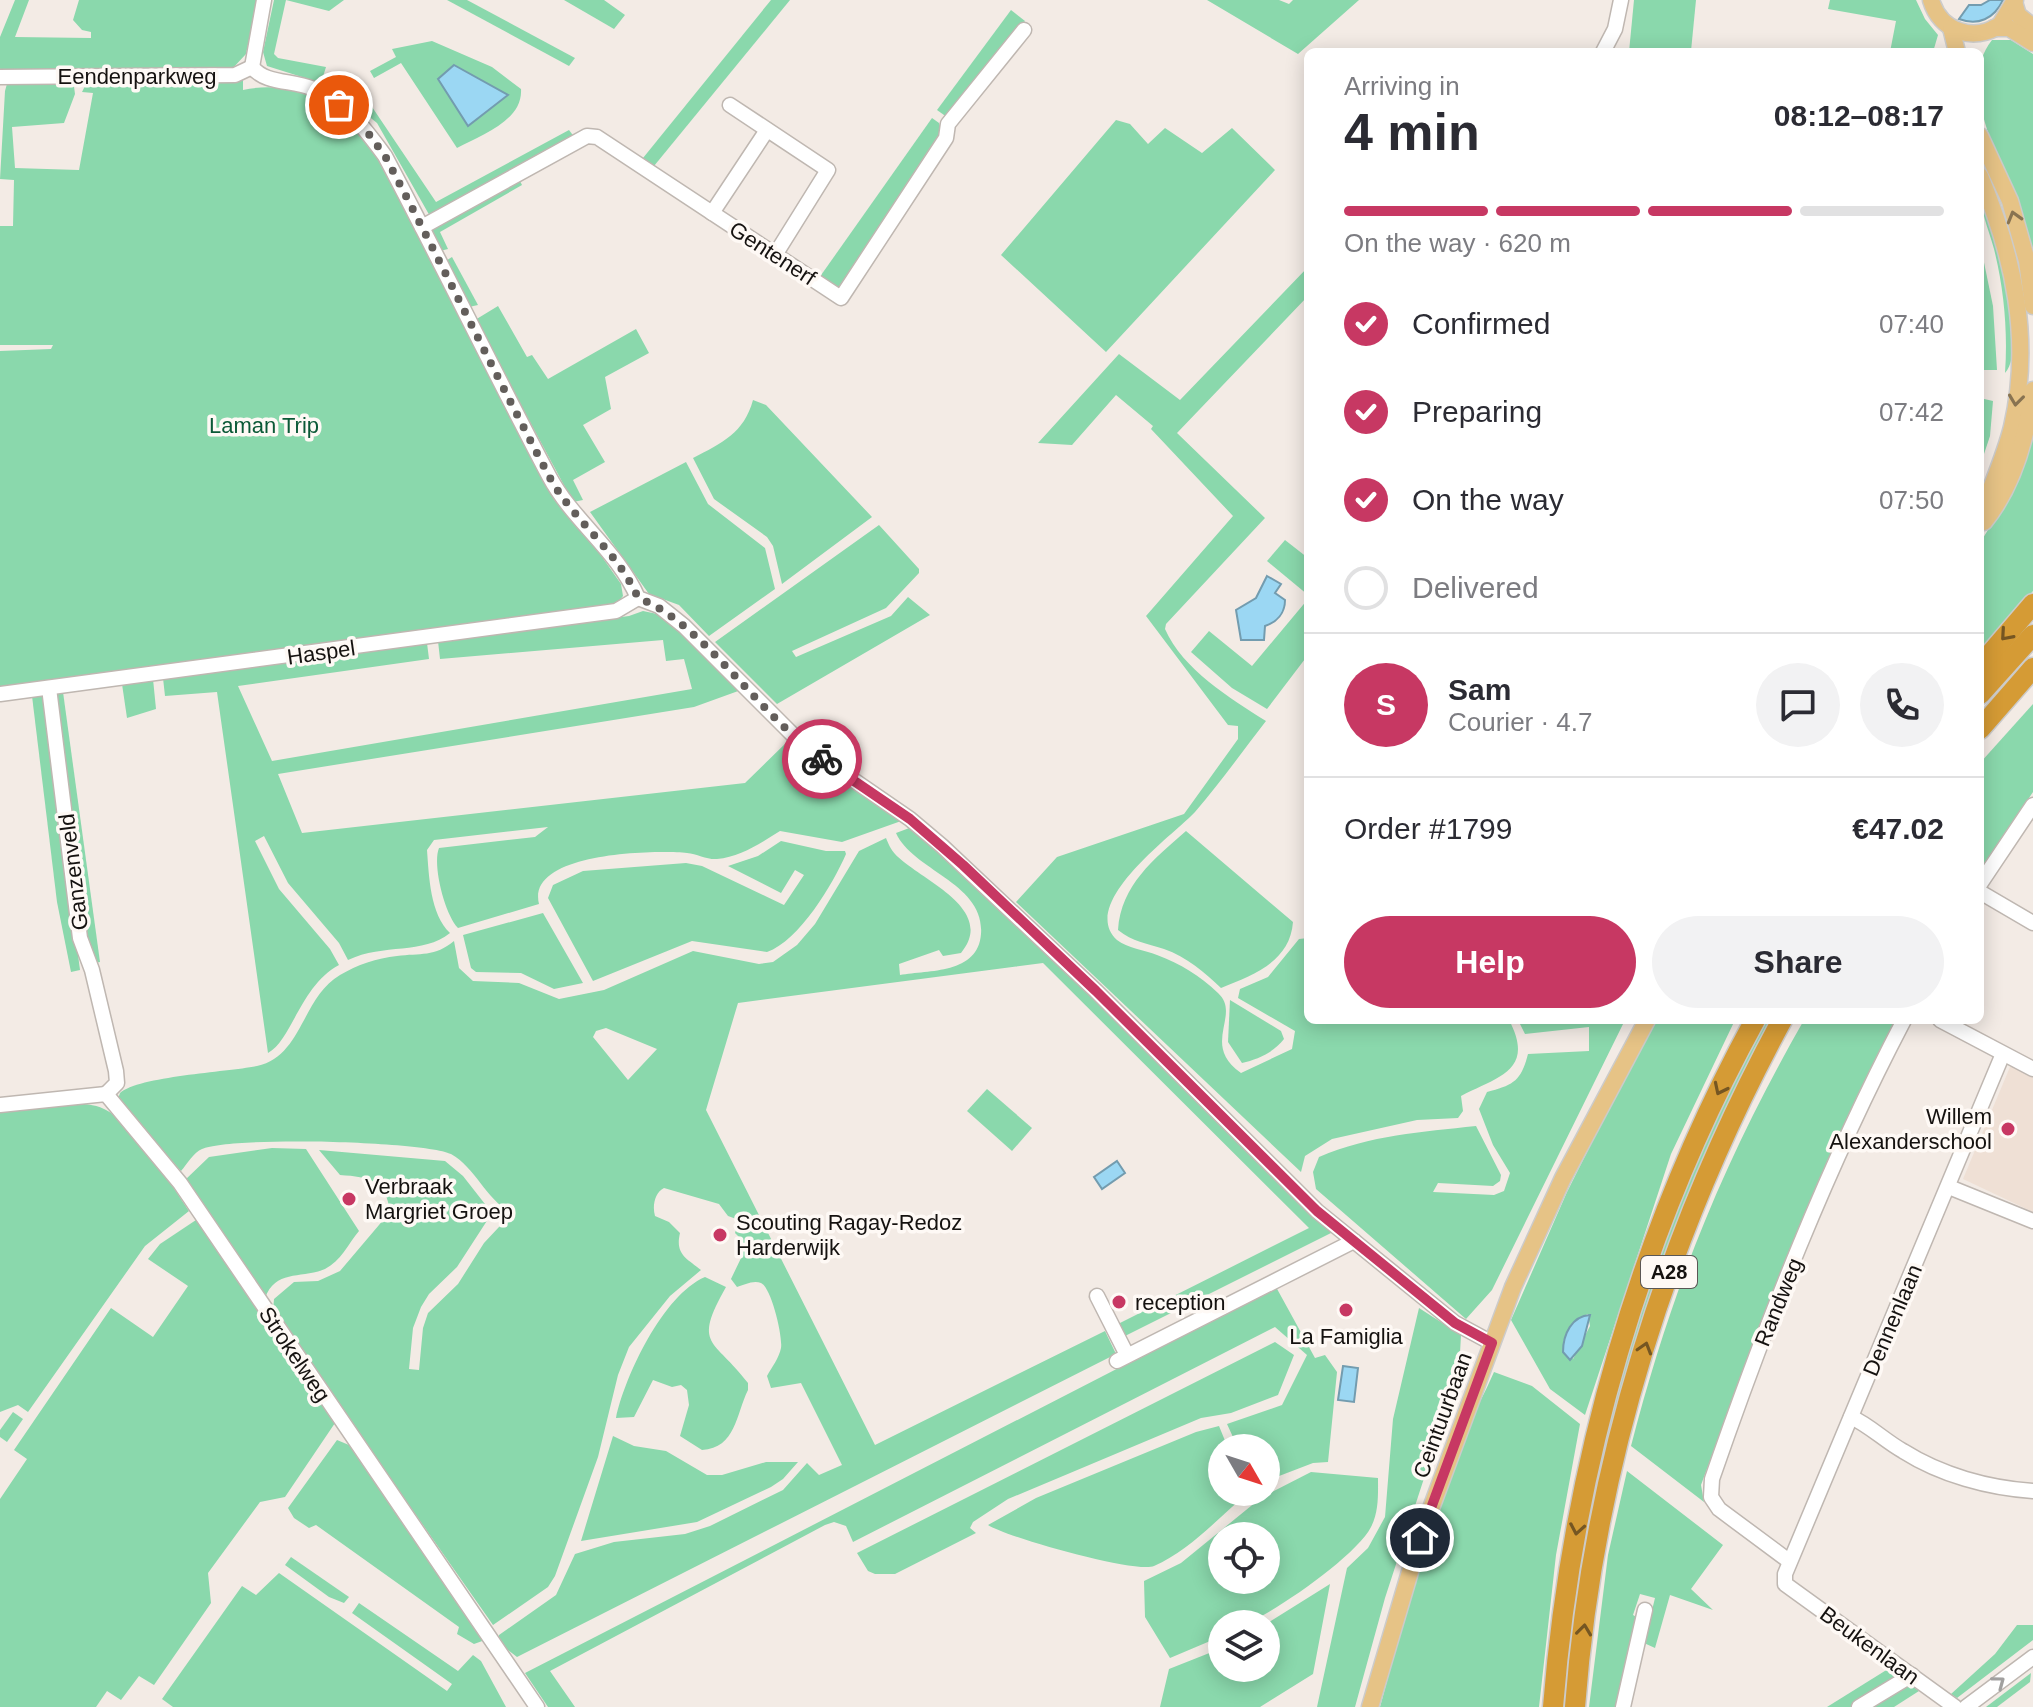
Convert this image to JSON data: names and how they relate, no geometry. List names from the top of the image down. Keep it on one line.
{"streets":{"highway":["A28"],"main road":["Ceintuurbaan"],"street":["Eendenparkweg","Gentenerf","Haspel","Ganzenveld","Randweg","Dennenlaan","Strokelweg","Beukenlaan"]},"crossings":[["Haspel","Ganzenveld"],["Ganzenveld","Strokelweg"],["Randweg","Dennenlaan"],["Dennenlaan","Beukenlaan"]],"parks":["Laman Trip"],"places":["Willem Alexanderschool","Verbraak Margriet Groep","Scouting Ragay-Redoz Harderwijk","reception","La Famiglia"],"north":"bottom right","page":{"heading":["4 min","Arriving in","08:12–08:17"],"panel":["Sam","Courier · 4.7","Order #1799","€47.02"],"bar":"On the way · 620 m","list":[["Confirmed","07:40"],["Preparing","07:42"],["On the way","07:50"],"Delivered"],"round":"S","buttons":["Help","Share"]}}
